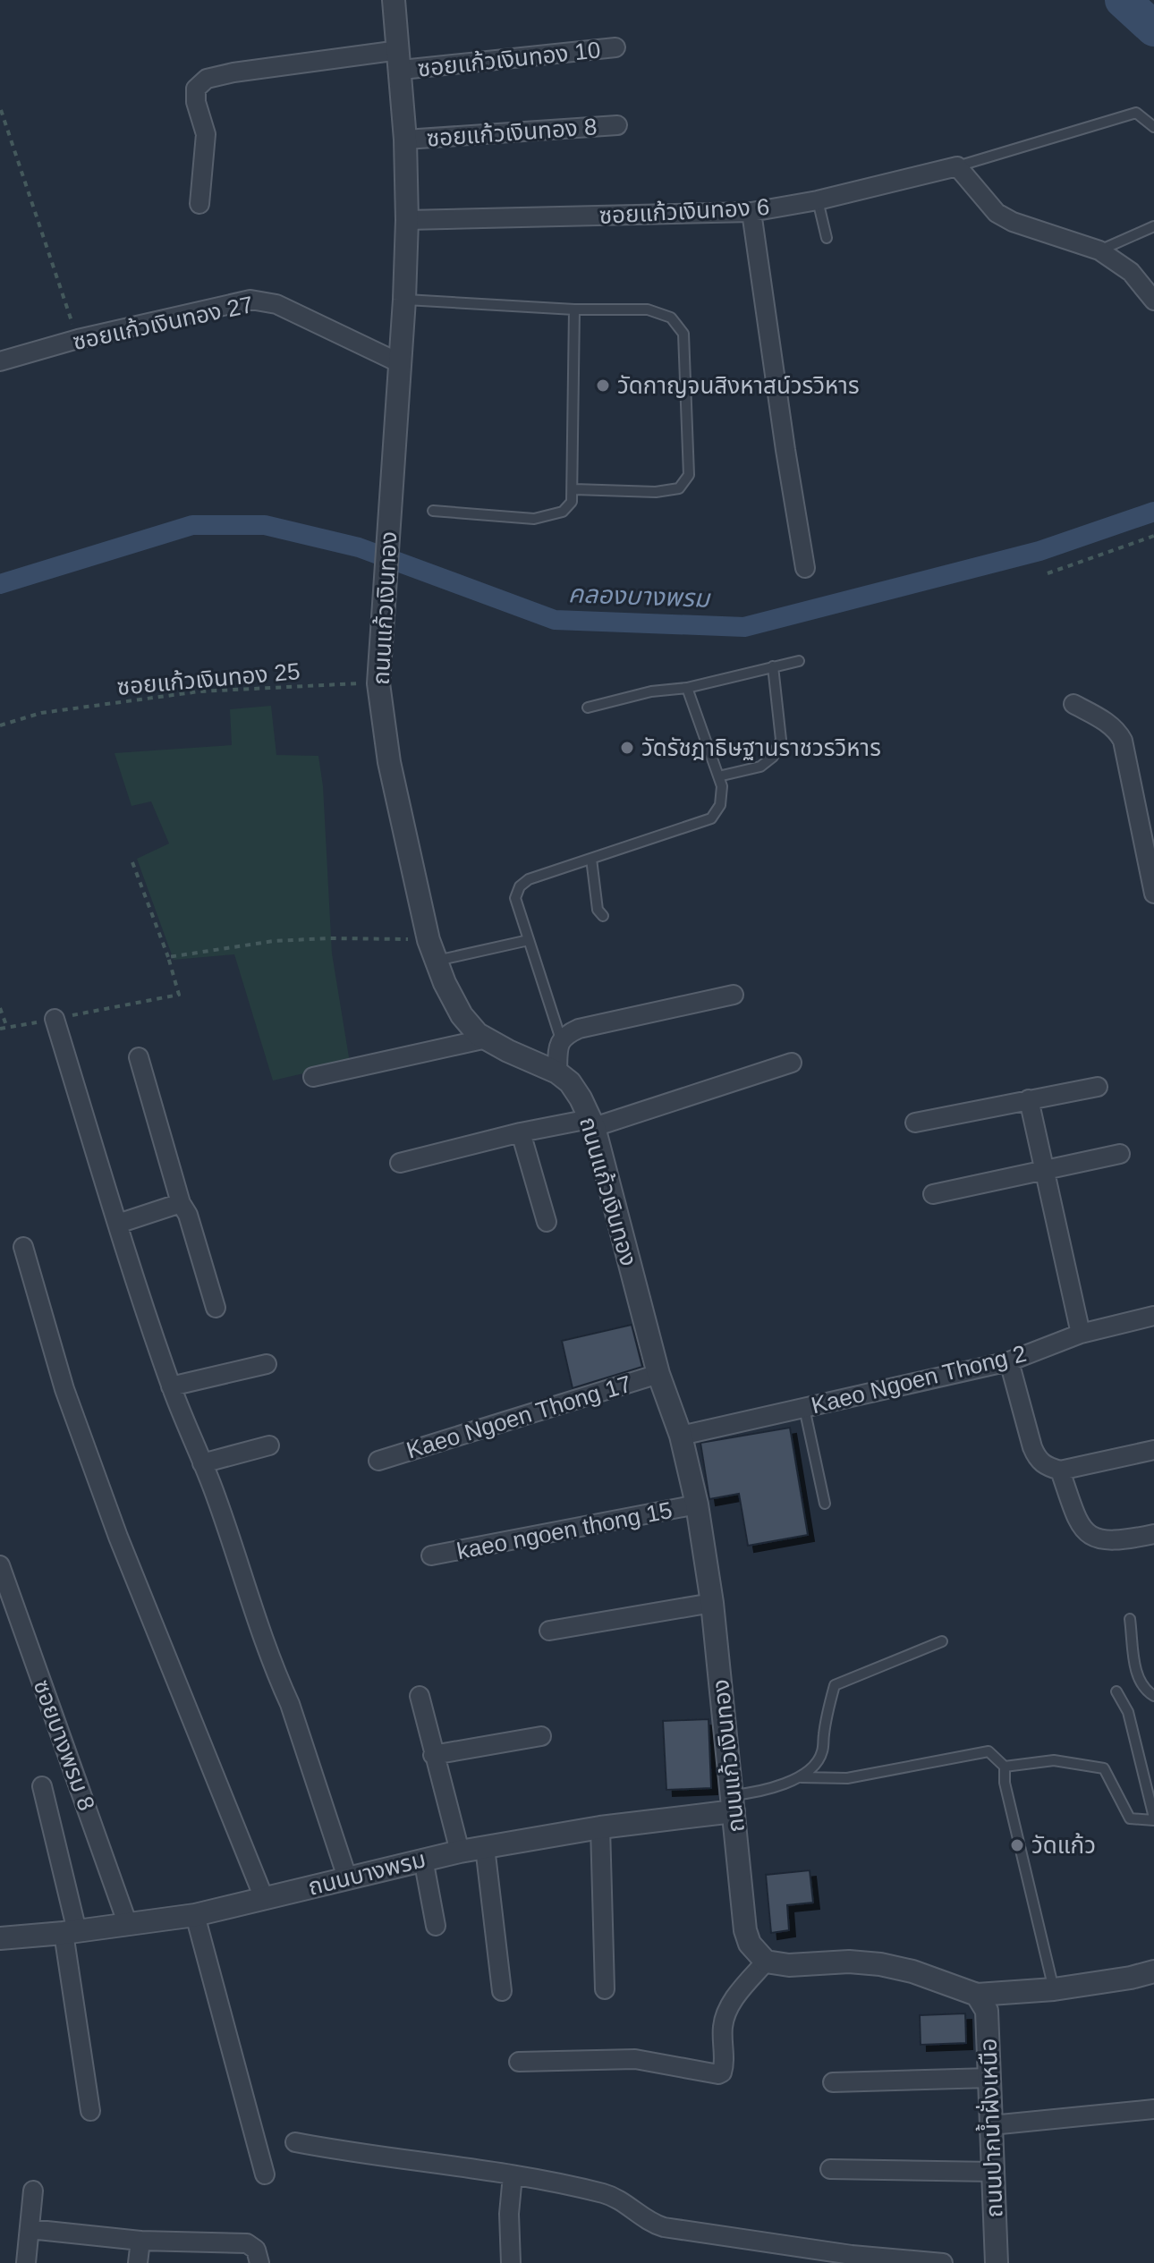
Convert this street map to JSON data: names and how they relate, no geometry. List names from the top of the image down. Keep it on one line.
{"streets":{"street":["ซอยแก้วเงินทอง 10","ซอยแก้วเงินทอง 8","ซอยแก้วเงินทอง 6","ซอยแก้วเงินทอง 27","ถนนแก้วเงินทอง","Kaeo Ngoen Thong 2","Kaeo Ngoen Thong 17","kaeo ngoen thong 15","ซอยบางพรม 8","ถนนบางพรม","ถนนปากน้ำฝั่งเหนือ"],"path":["ซอยแก้วเงินทอง 25"]},"crossings":[["ซอยแก้วเงินทอง 10","ถนนแก้วเงินทอง"],["ซอยแก้วเงินทอง 8","ถนนแก้วเงินทอง"],["ซอยแก้วเงินทอง 6","ถนนแก้วเงินทอง"],["ซอยแก้วเงินทอง 27","ถนนแก้วเงินทอง"],["ถนนแก้วเงินทอง","ซอยแก้วเงินทอง 25"],["ถนนแก้วเงินทอง","Kaeo Ngoen Thong 2"],["ถนนแก้วเงินทอง","Kaeo Ngoen Thong 17"],["ถนนแก้วเงินทอง","kaeo ngoen thong 15"],["ถนนแก้วเงินทอง","ถนนบางพรม"],["ซอยบางพรม 8","ถนนบางพรม"]],"water":["คลองบางพรม"],"places":["วัดกาญจนสิงหาสน์วรวิหาร","วัดรัชฎาธิษฐานราชวรวิหาร","วัดแก้ว"]}
